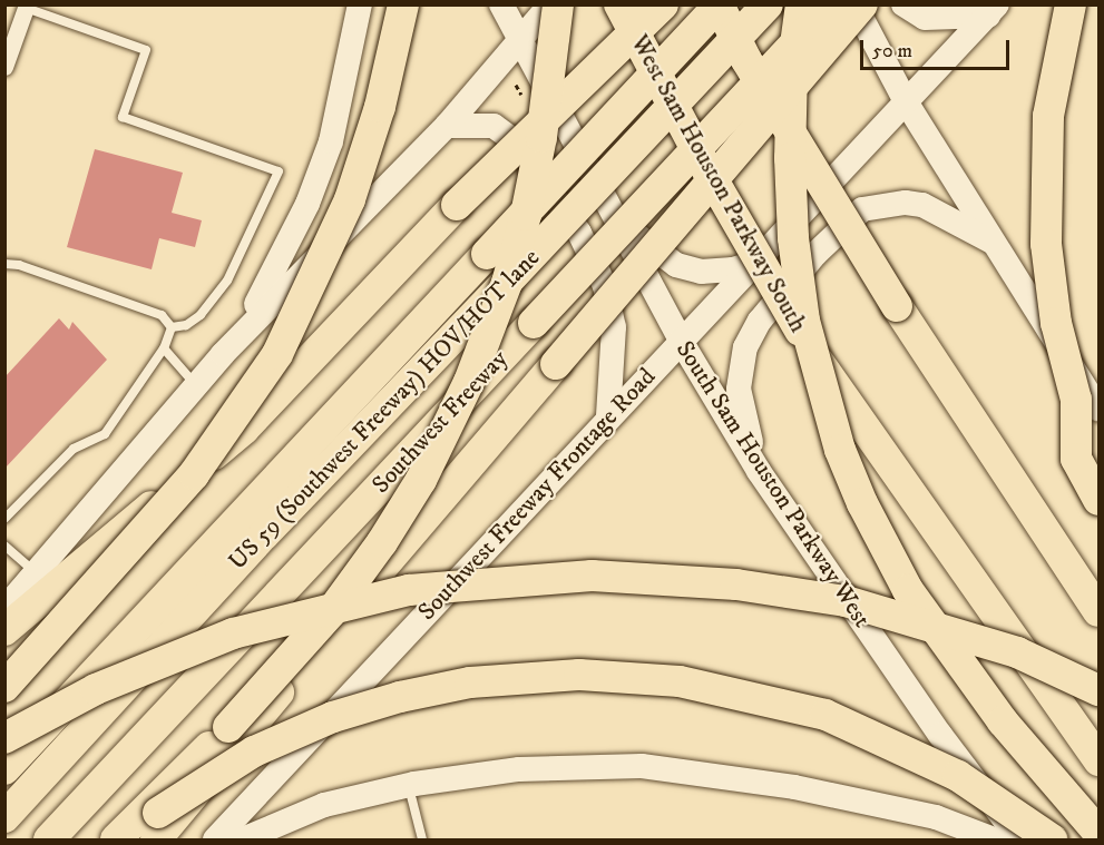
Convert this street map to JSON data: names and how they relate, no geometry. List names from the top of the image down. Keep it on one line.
{"streets":{"highway":["West Sam Houston Parkway South","US 59 (Southwest Freeway) HOV/HOT lane","Southwest Freeway"],"main road":["South Sam Houston Parkway West","Southwest Freeway Frontage Road"]},"crossings":[["South Sam Houston Parkway West","Southwest Freeway Frontage Road"]],"scale_bar":"50 m"}
